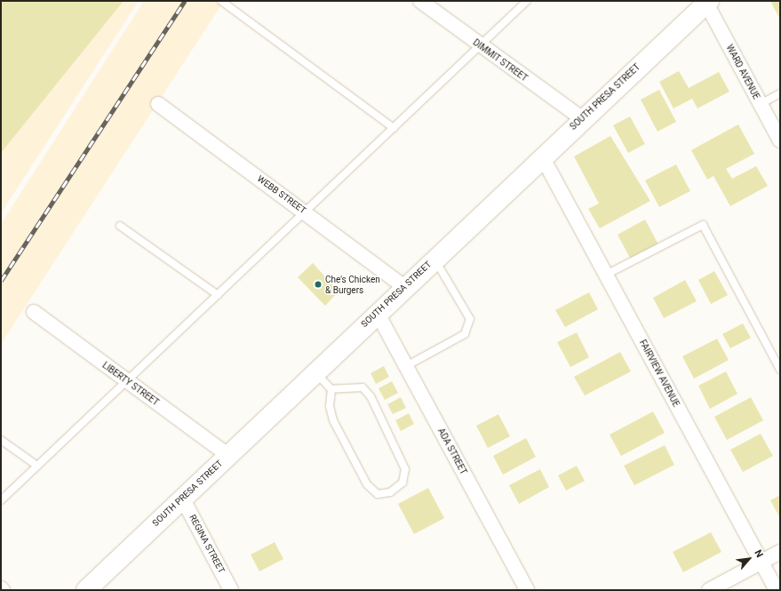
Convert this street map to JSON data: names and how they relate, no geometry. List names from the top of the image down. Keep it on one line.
{"streets":{"main road":["SOUTH PRESA STREET"],"street":["DIMMIT STREET","WARD AVENUE","WEBB STREET","FAIRVIEW AVENUE","LIBERTY STREET","ADA STREET","REGINA STREET"]},"crossings":[["DIMMIT STREET","SOUTH PRESA STREET"],["WARD AVENUE","SOUTH PRESA STREET"],["SOUTH PRESA STREET","WEBB STREET"],["SOUTH PRESA STREET","FAIRVIEW AVENUE"],["SOUTH PRESA STREET","LIBERTY STREET"],["SOUTH PRESA STREET","ADA STREET"],["SOUTH PRESA STREET","REGINA STREET"]],"places":["Che's Chicken & Burgers"],"north":"top right"}
